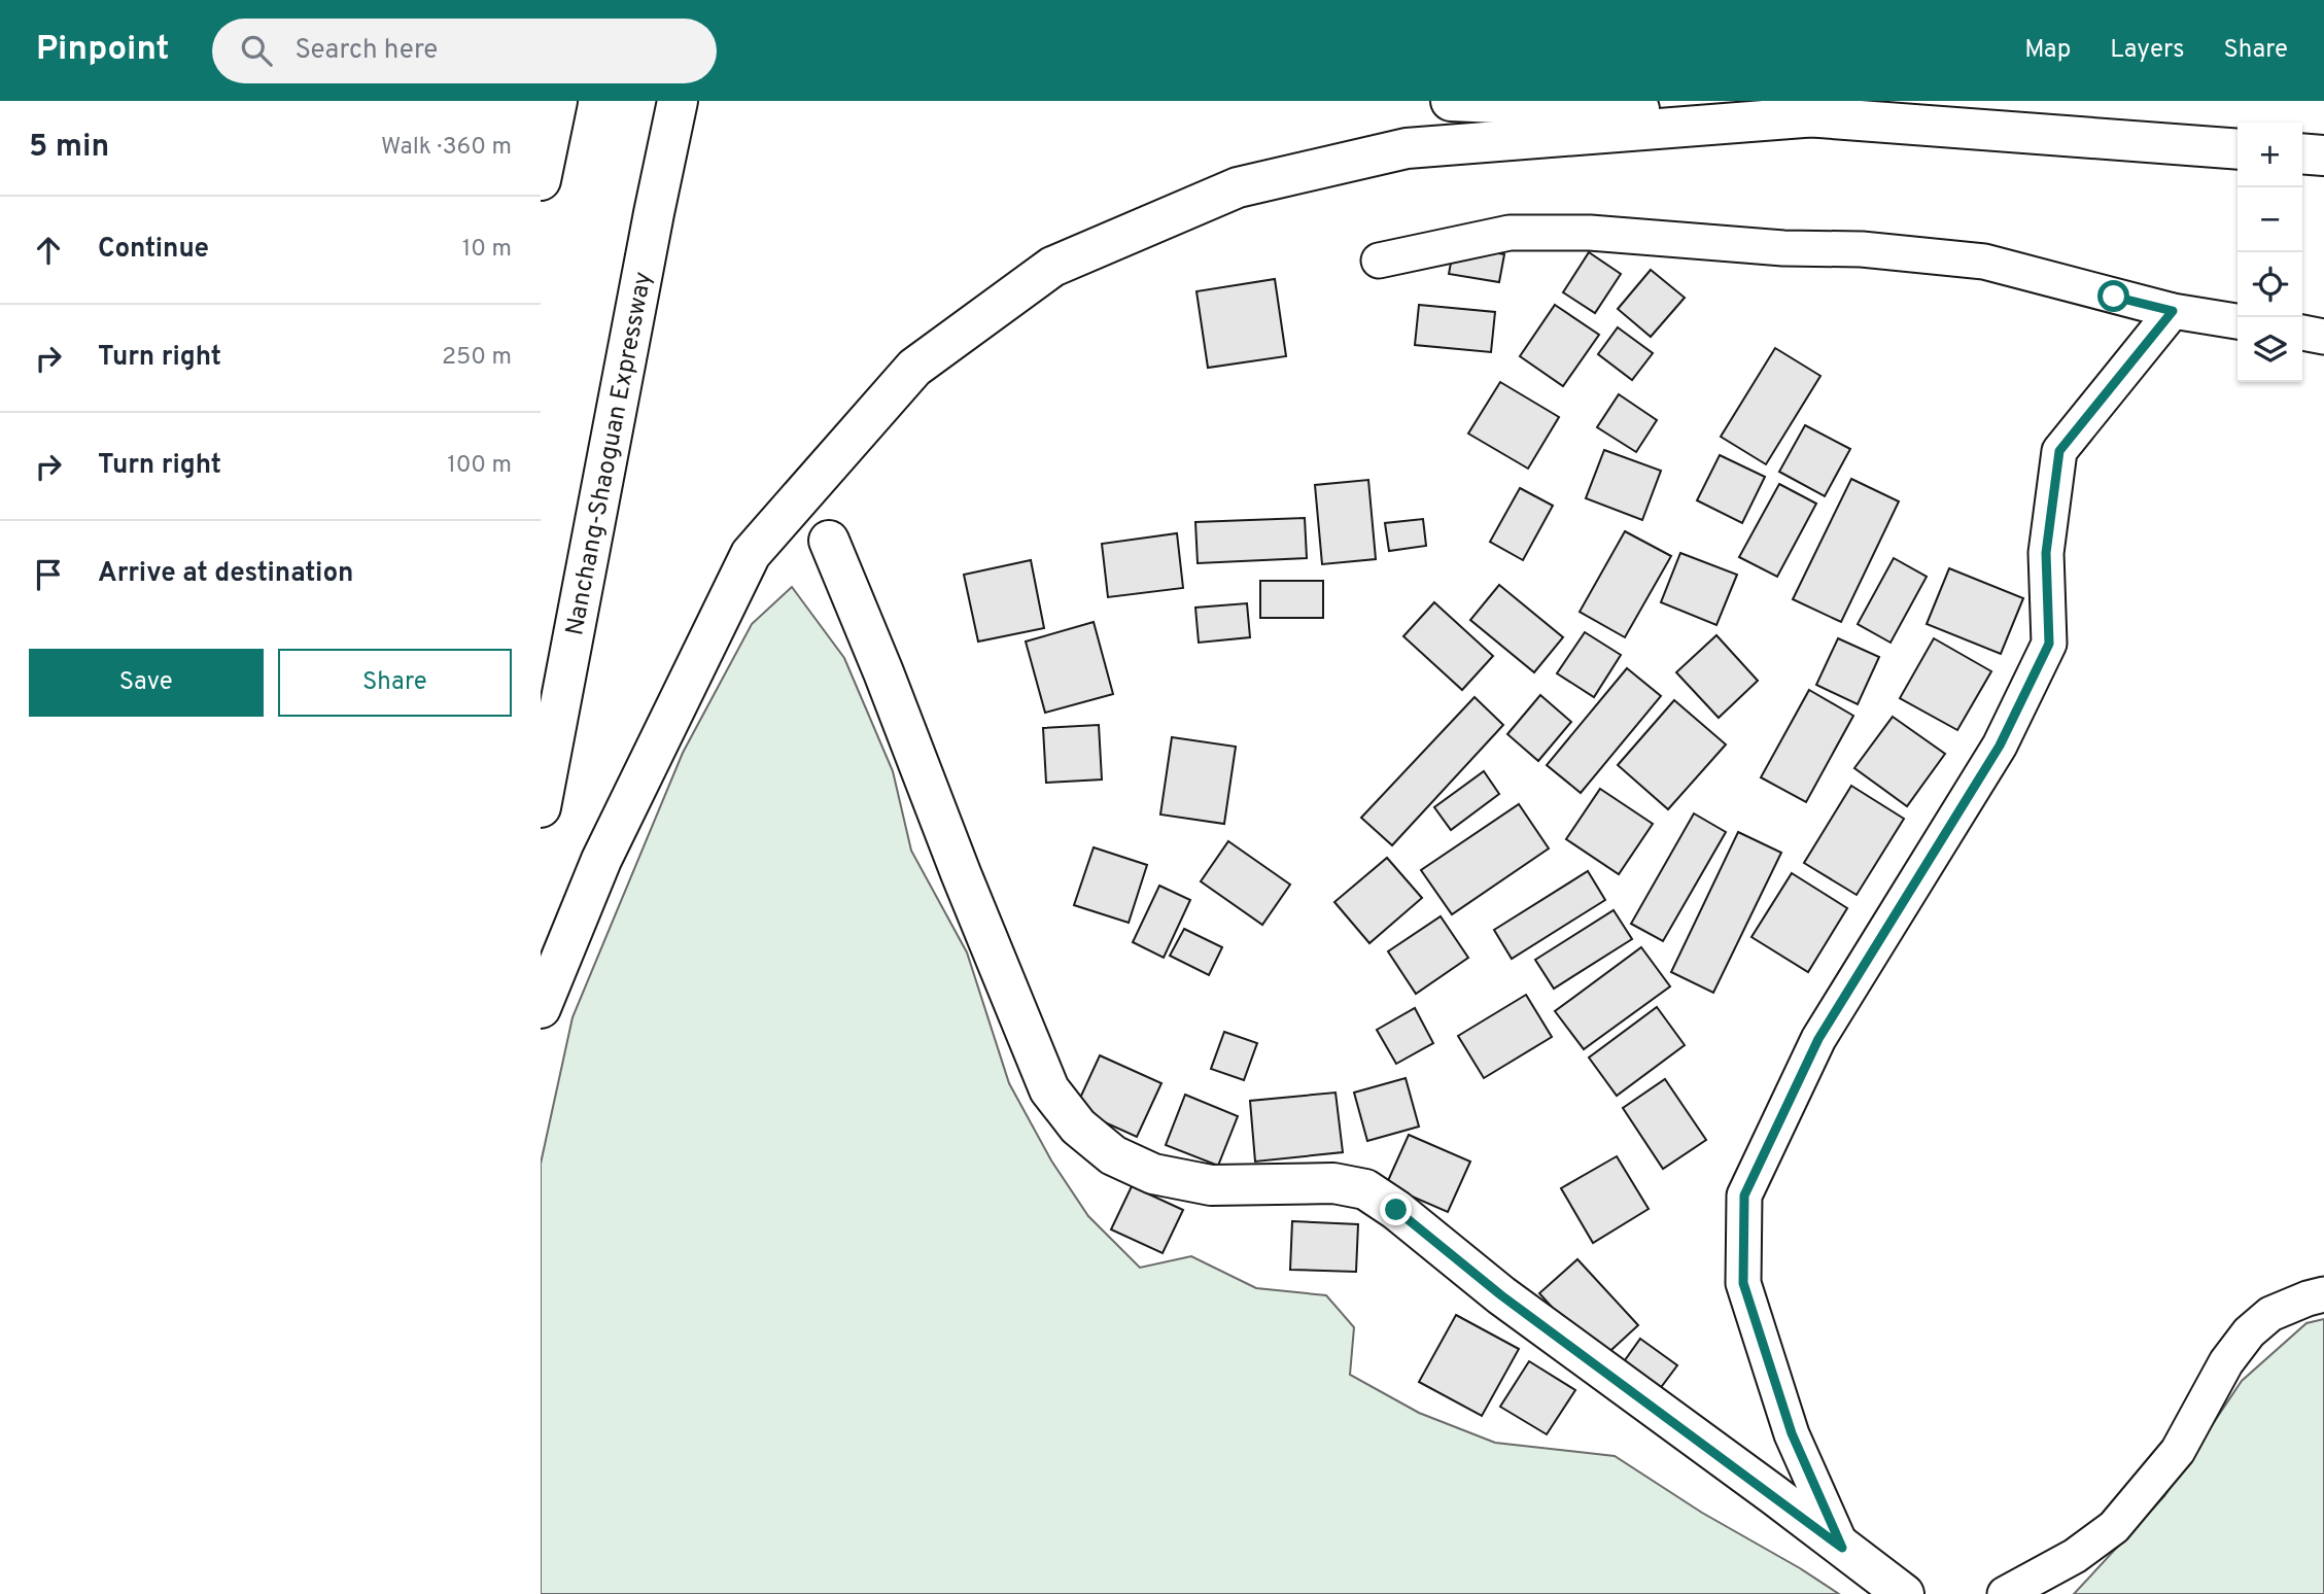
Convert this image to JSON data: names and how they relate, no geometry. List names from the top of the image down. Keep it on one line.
{"streets":{"main road":["Nanchang-Shaoguan Expressway"]},"page":{"header":"Pinpoint","search":"Search here","nav":["Map","Layers","Share"],"heading":["5 min","Walk · 360 m"],"map_buttons":["+","−"],"list":[["Continue","10 m"],["Turn right","250 m"],["Turn right","100 m"],"Arrive at destination"],"buttons":["Save","Share"]}}
